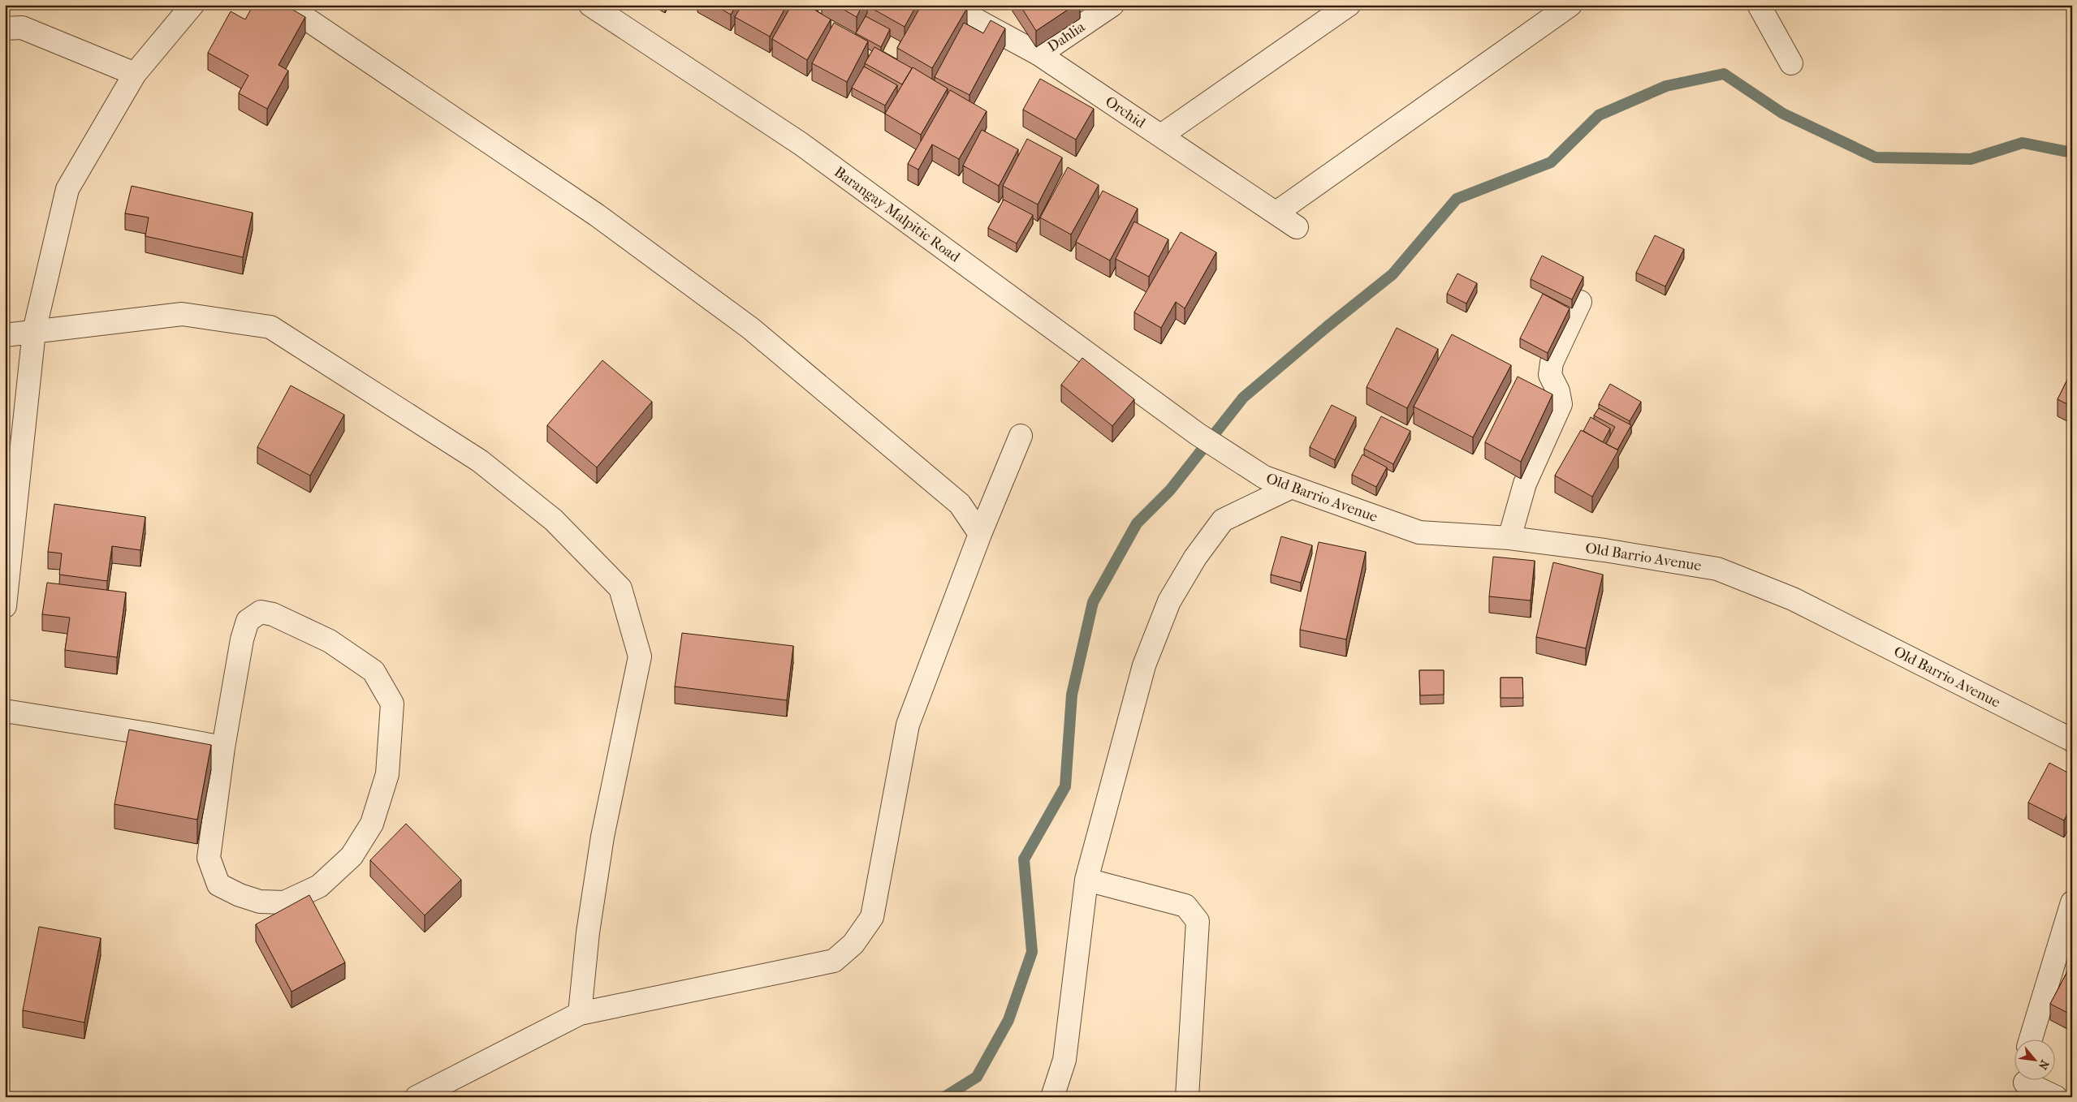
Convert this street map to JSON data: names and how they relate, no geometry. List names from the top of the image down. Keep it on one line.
{"streets":{"street":["Dahlia","Orchid","Barangay Malpitic Road","Old Barrio Avenue"]},"crossings":[["Dahlia","Orchid"],["Barangay Malpitic Road","Old Barrio Avenue"]],"north":"bottom right"}
